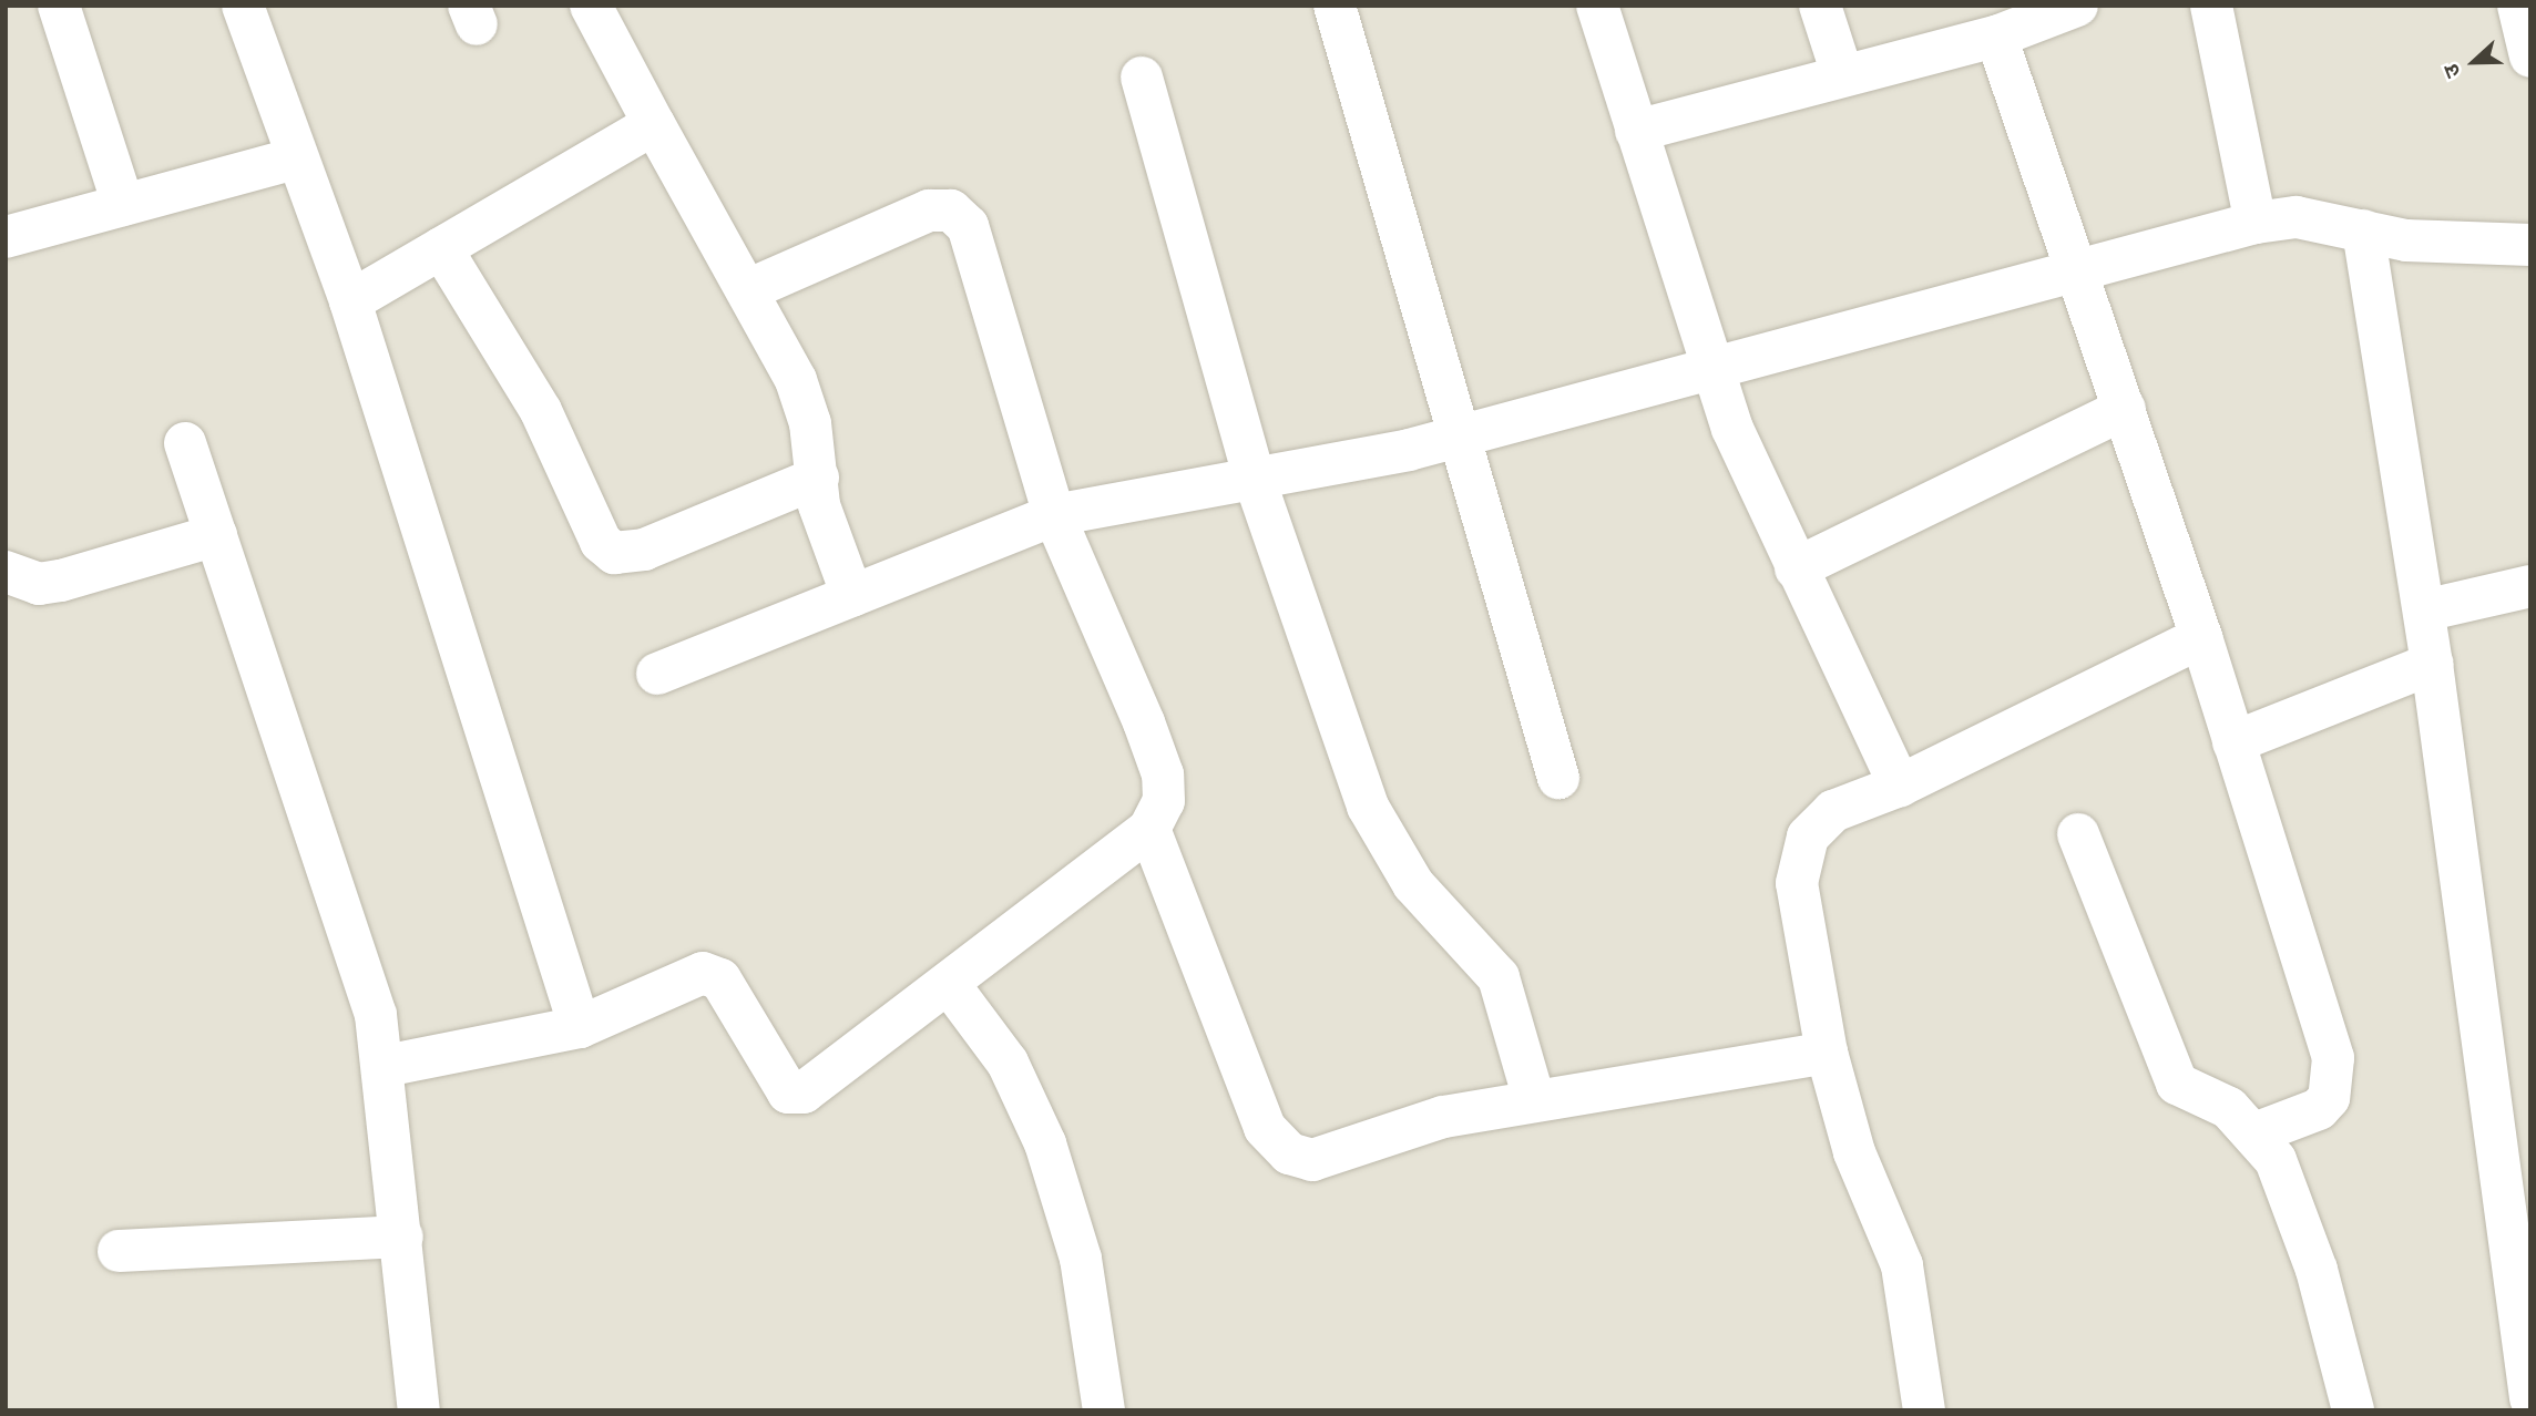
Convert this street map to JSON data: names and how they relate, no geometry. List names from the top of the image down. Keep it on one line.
{"north":"left"}
